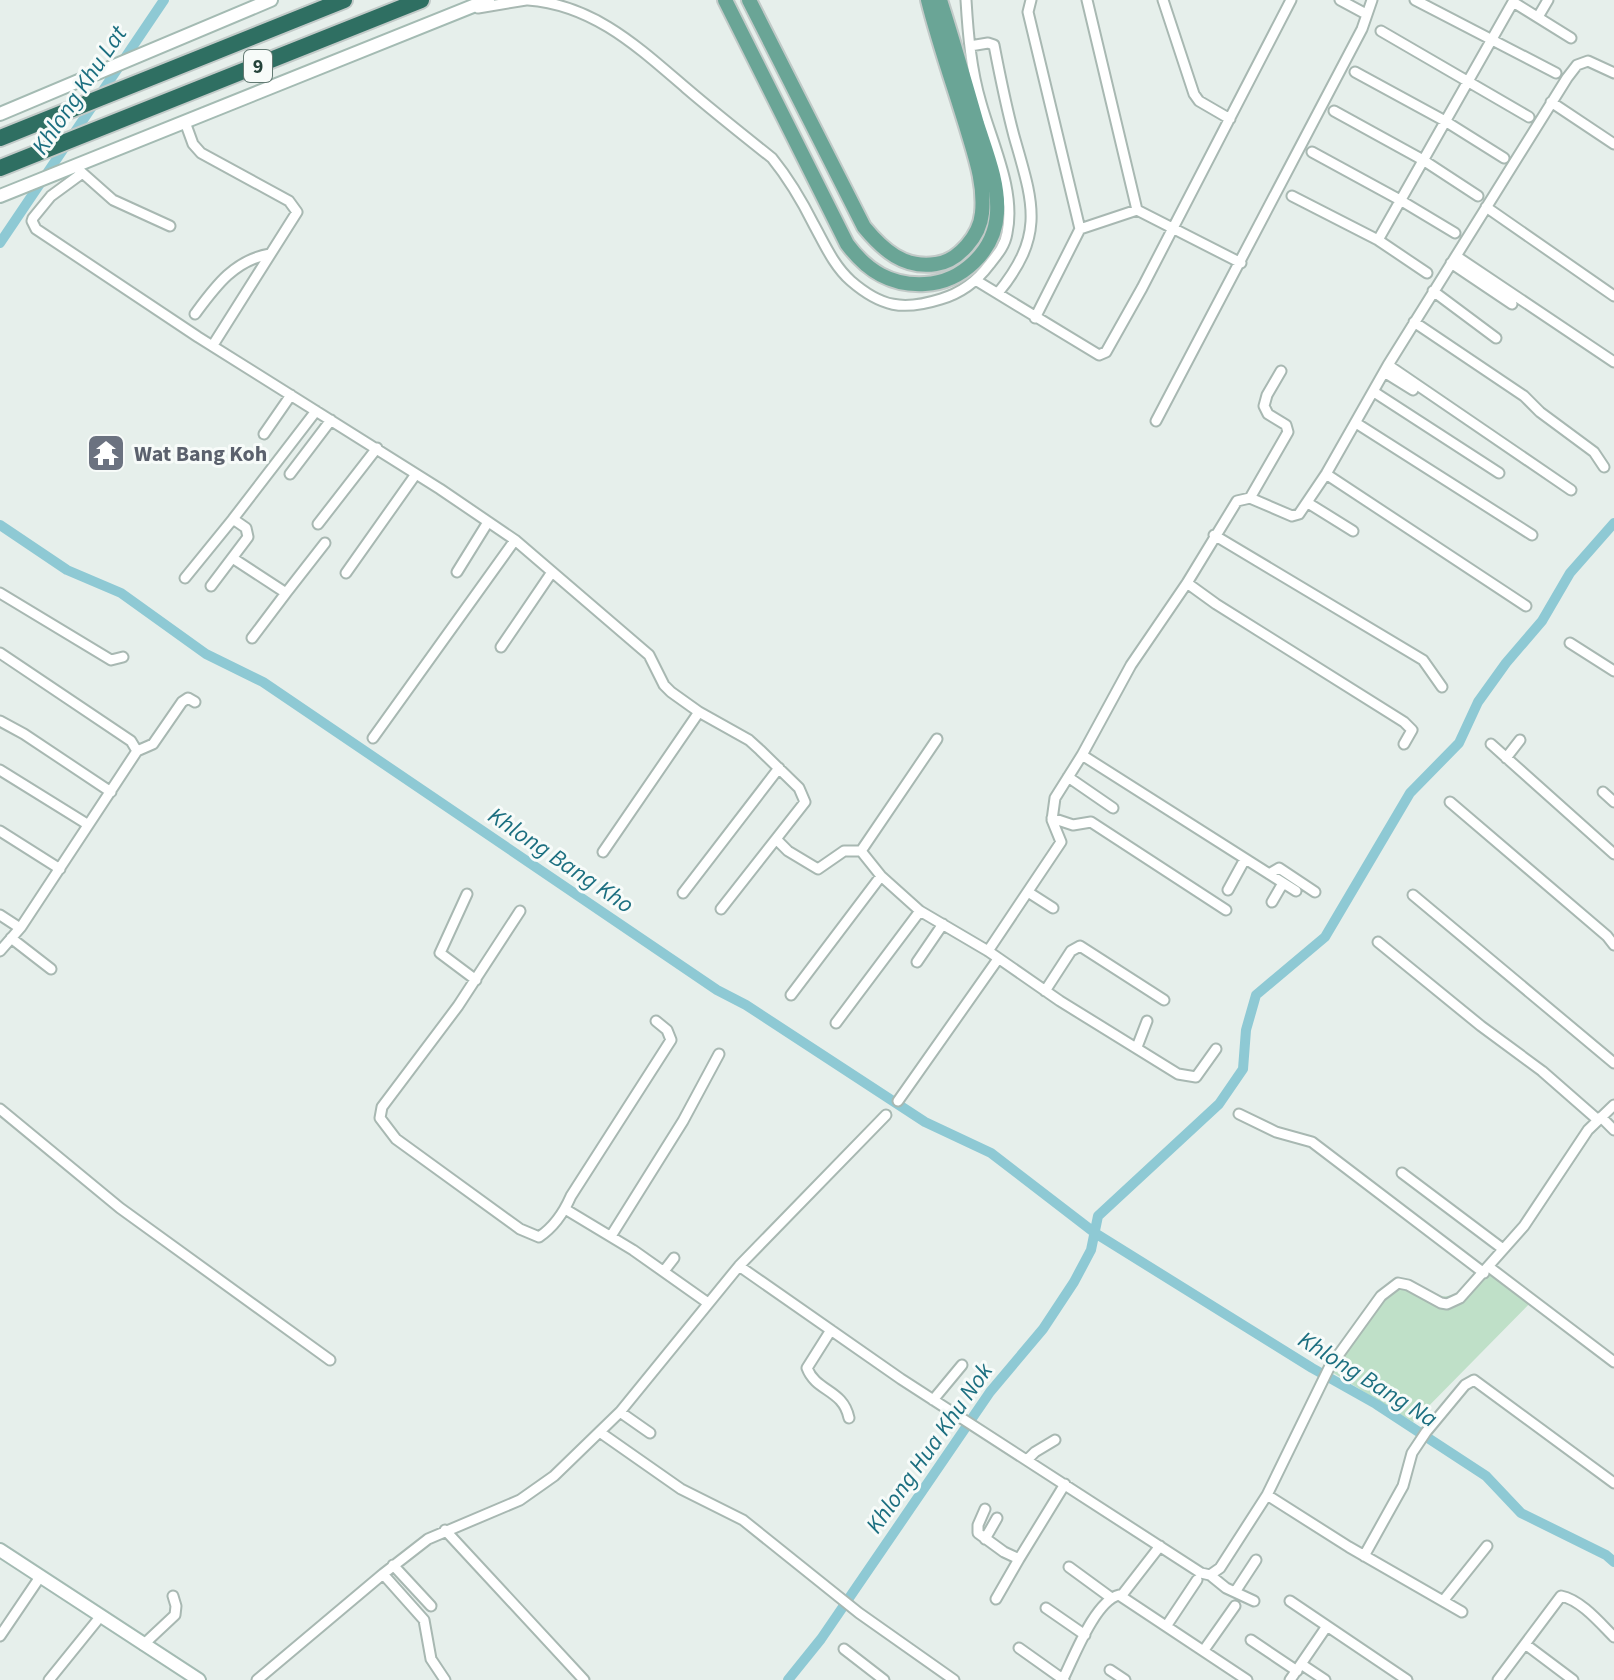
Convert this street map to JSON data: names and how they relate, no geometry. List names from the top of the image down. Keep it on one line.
{"streets":{"highway":["9"]},"water":["Khlong Khu Lat","Khlong Bang Kho","Khlong Bang Na","Khlong Hua Khu Nok"],"places":{"temple":["Wat Bang Koh"]}}
